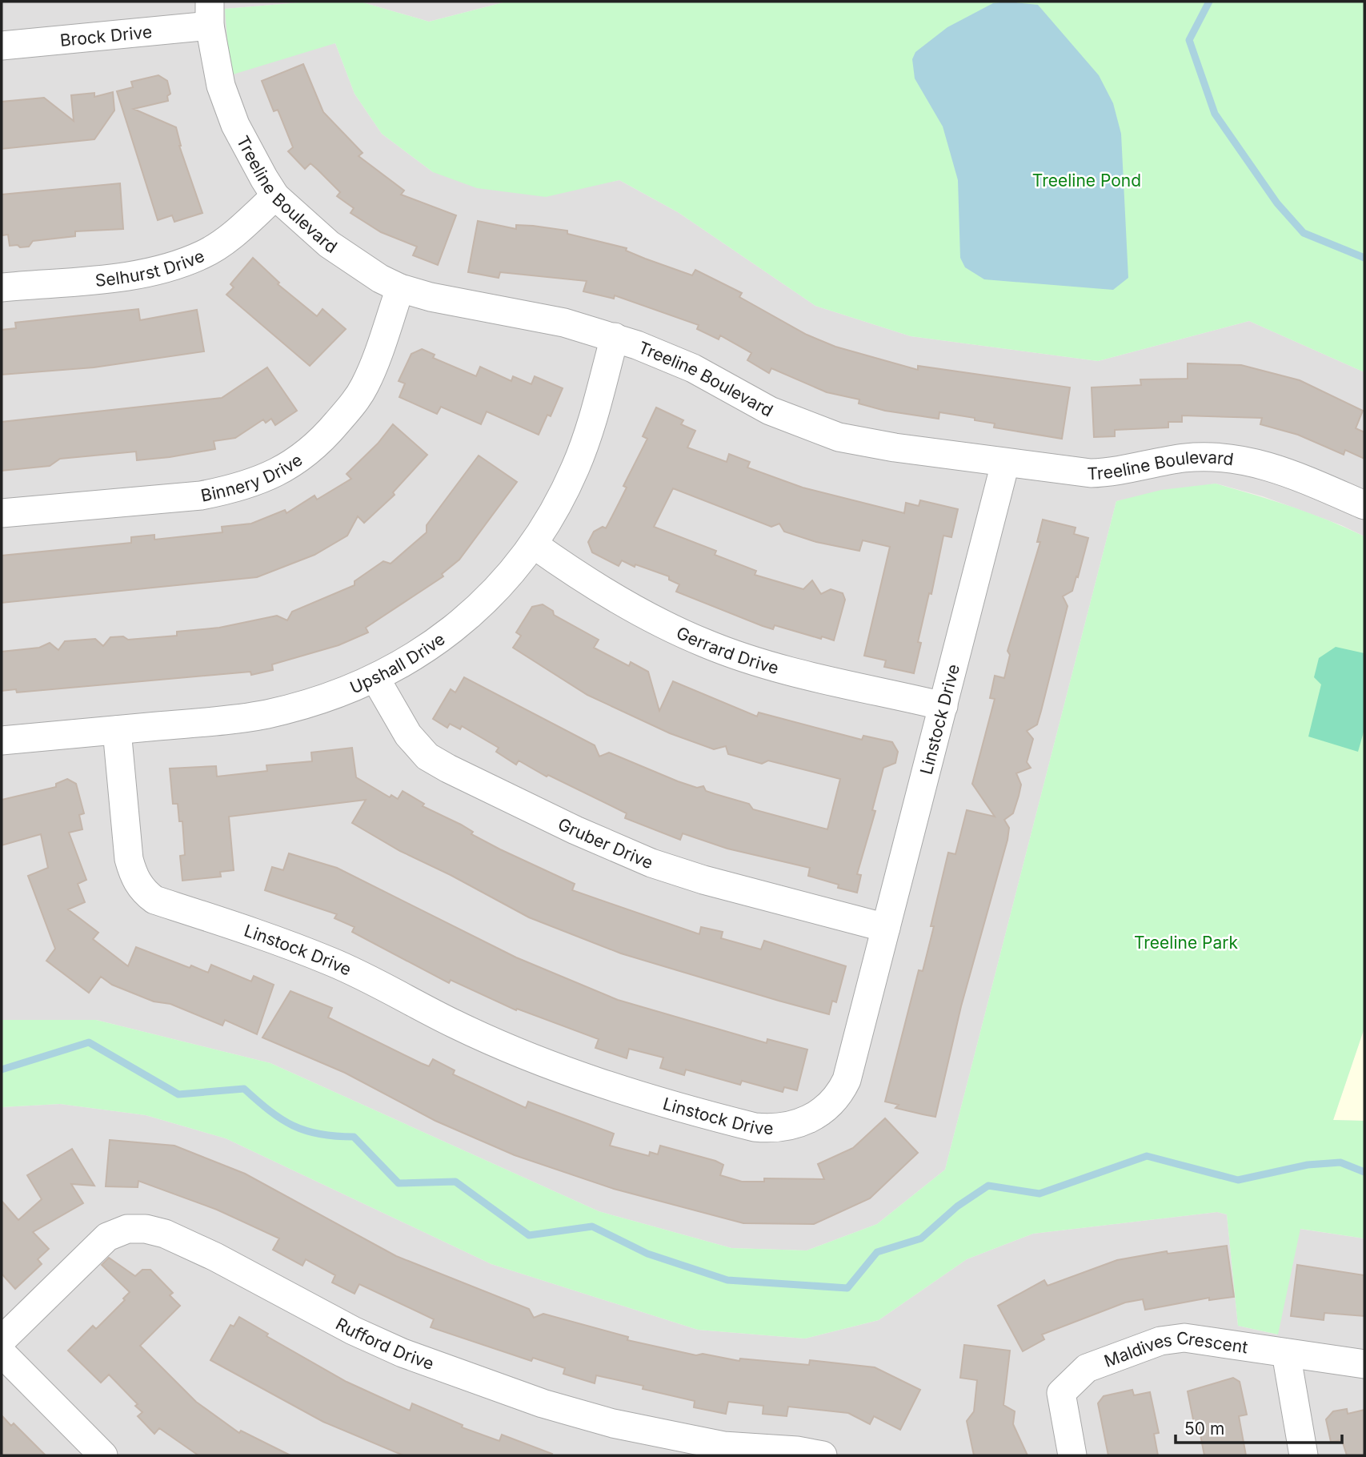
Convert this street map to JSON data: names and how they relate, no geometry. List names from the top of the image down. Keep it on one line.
{"streets":{"street":["Brock Drive","Treeline Boulevard","Selhurst Drive","Binnery Drive","Gerrard Drive","Upshall Drive","Linstock Drive","Gruber Drive","Rufford Drive","Maldives Crescent"]},"crossings":[["Brock Drive","Treeline Boulevard"],["Treeline Boulevard","Selhurst Drive"],["Treeline Boulevard","Binnery Drive"],["Treeline Boulevard","Upshall Drive"],["Treeline Boulevard","Linstock Drive"],["Gerrard Drive","Upshall Drive"],["Gerrard Drive","Linstock Drive"],["Upshall Drive","Linstock Drive"],["Upshall Drive","Gruber Drive"],["Linstock Drive","Gruber Drive"]],"parks":["Treeline Pond","Treeline Park"],"scale_bar":"50 m"}
